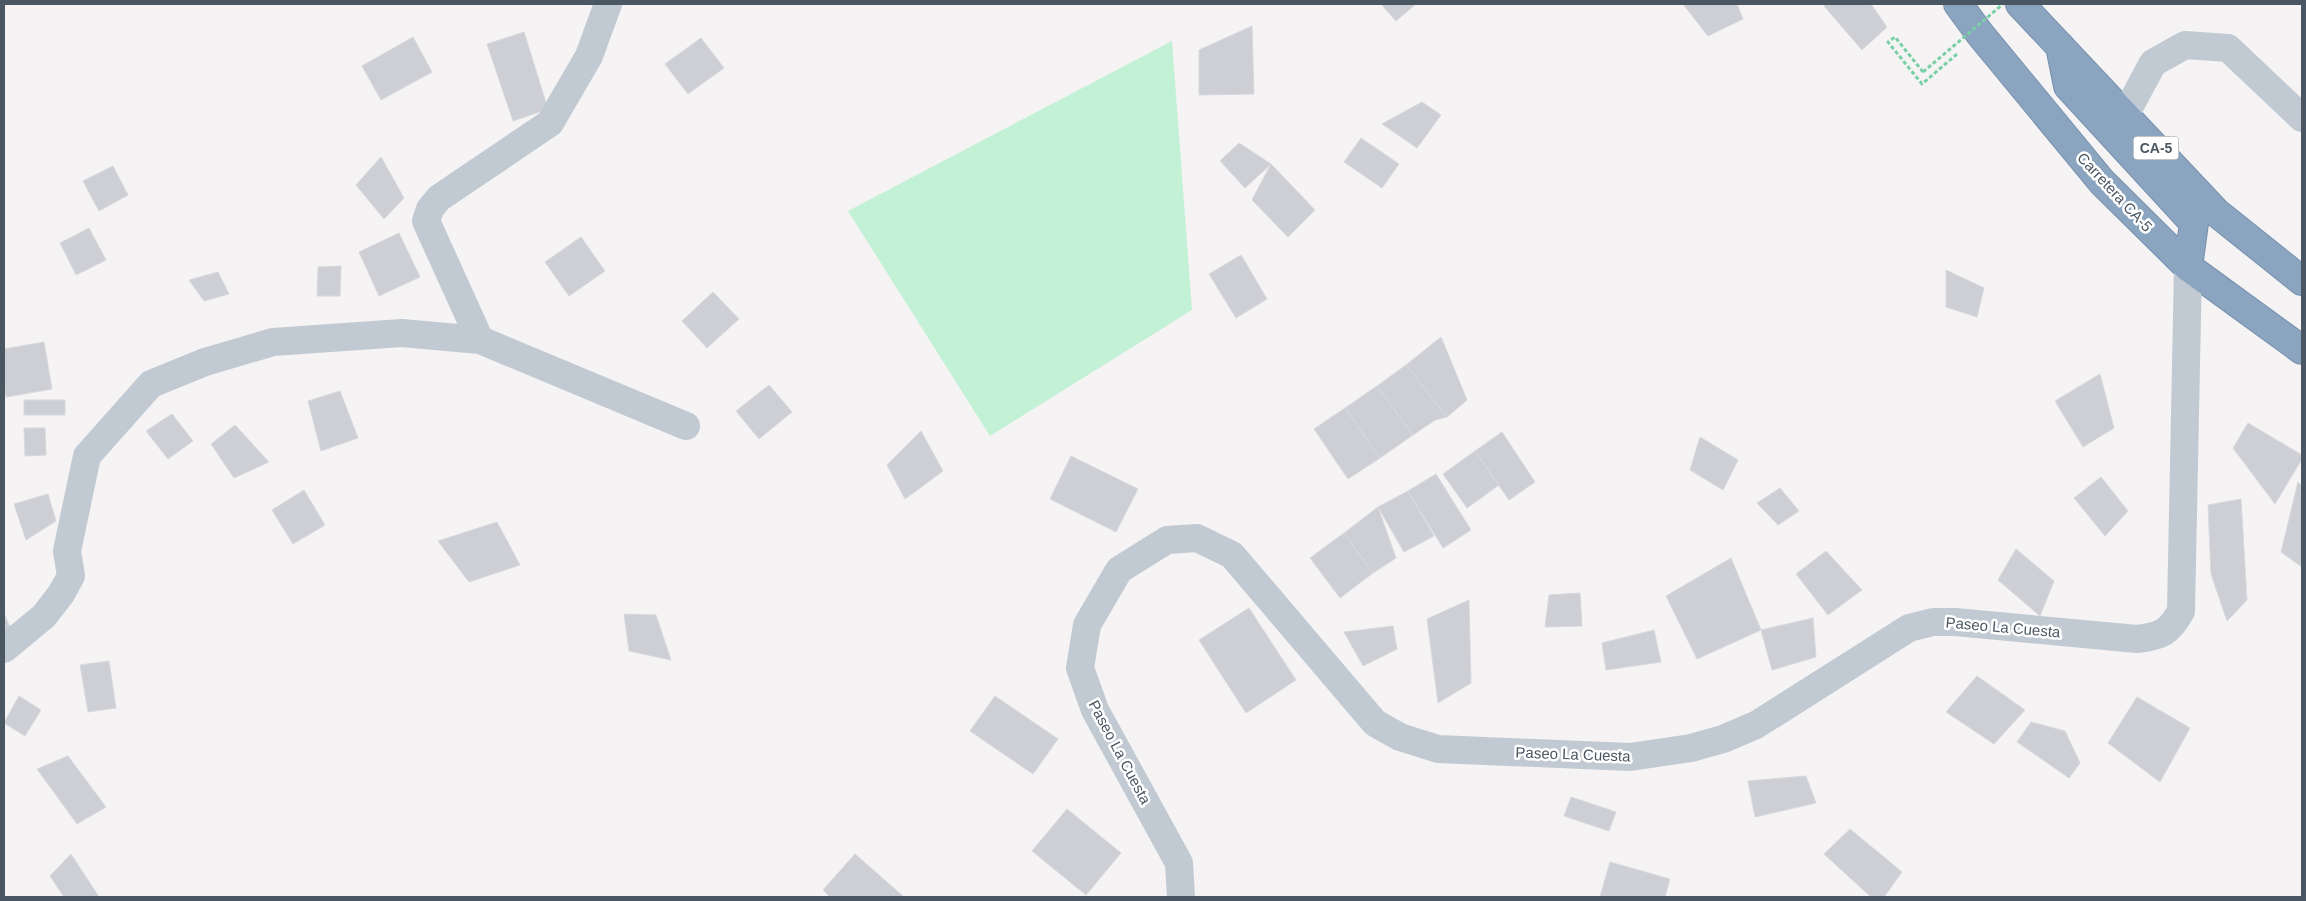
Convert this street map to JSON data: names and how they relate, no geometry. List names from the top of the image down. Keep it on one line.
{"streets":{"highway":["CA-5","Carretera CA-5"],"street":["Paseo La Cuesta"]},"crossings":[["Carretera CA-5","Paseo La Cuesta"]]}
